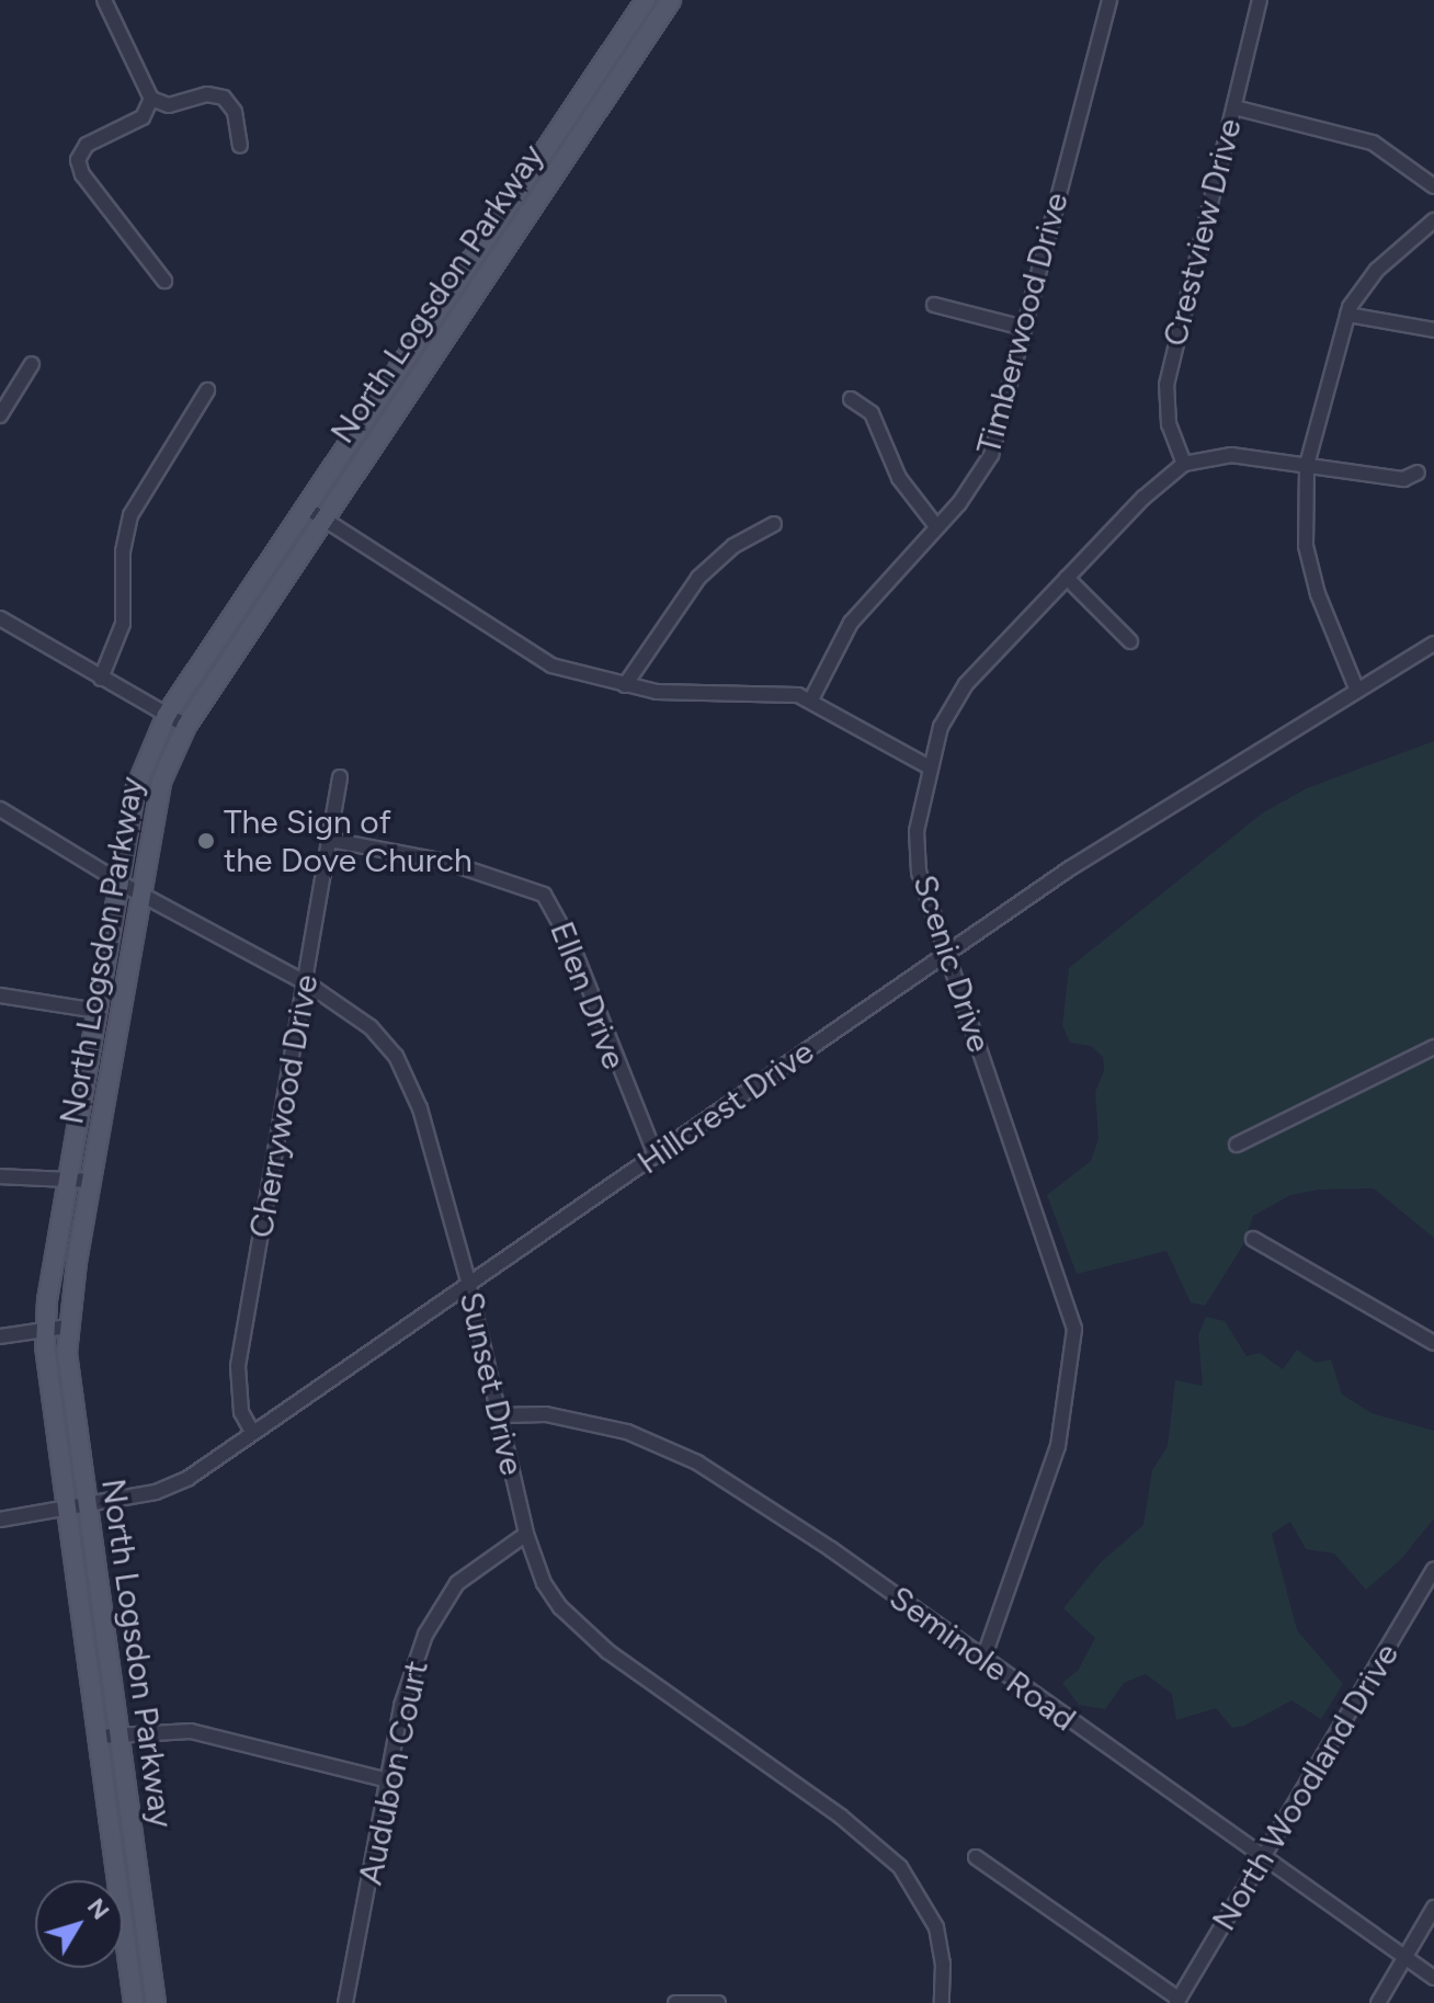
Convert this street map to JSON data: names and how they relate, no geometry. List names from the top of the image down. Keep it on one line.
{"streets":{"main road":["North Logsdon Parkway"],"street":["Crestview Drive","Timberwood Drive","Scenic Drive","Ellen Drive","Cherrywood Drive","Hillcrest Drive","Sunset Drive","Seminole Road","Audubon Court","North Woodland Drive"]},"crossings":[["Crestview Drive","Scenic Drive"],["North Logsdon Parkway","Hillcrest Drive"],["North Logsdon Parkway","Sunset Drive"],["Scenic Drive","Hillcrest Drive"],["Scenic Drive","Seminole Road"],["Ellen Drive","Cherrywood Drive"],["Ellen Drive","Hillcrest Drive"],["Cherrywood Drive","Hillcrest Drive"],["Cherrywood Drive","Sunset Drive"],["Hillcrest Drive","Sunset Drive"],["Sunset Drive","Seminole Road"],["Sunset Drive","Audubon Court"],["Seminole Road","North Woodland Drive"]],"places":["The Sign of the Dove Church"],"north":"top right"}
